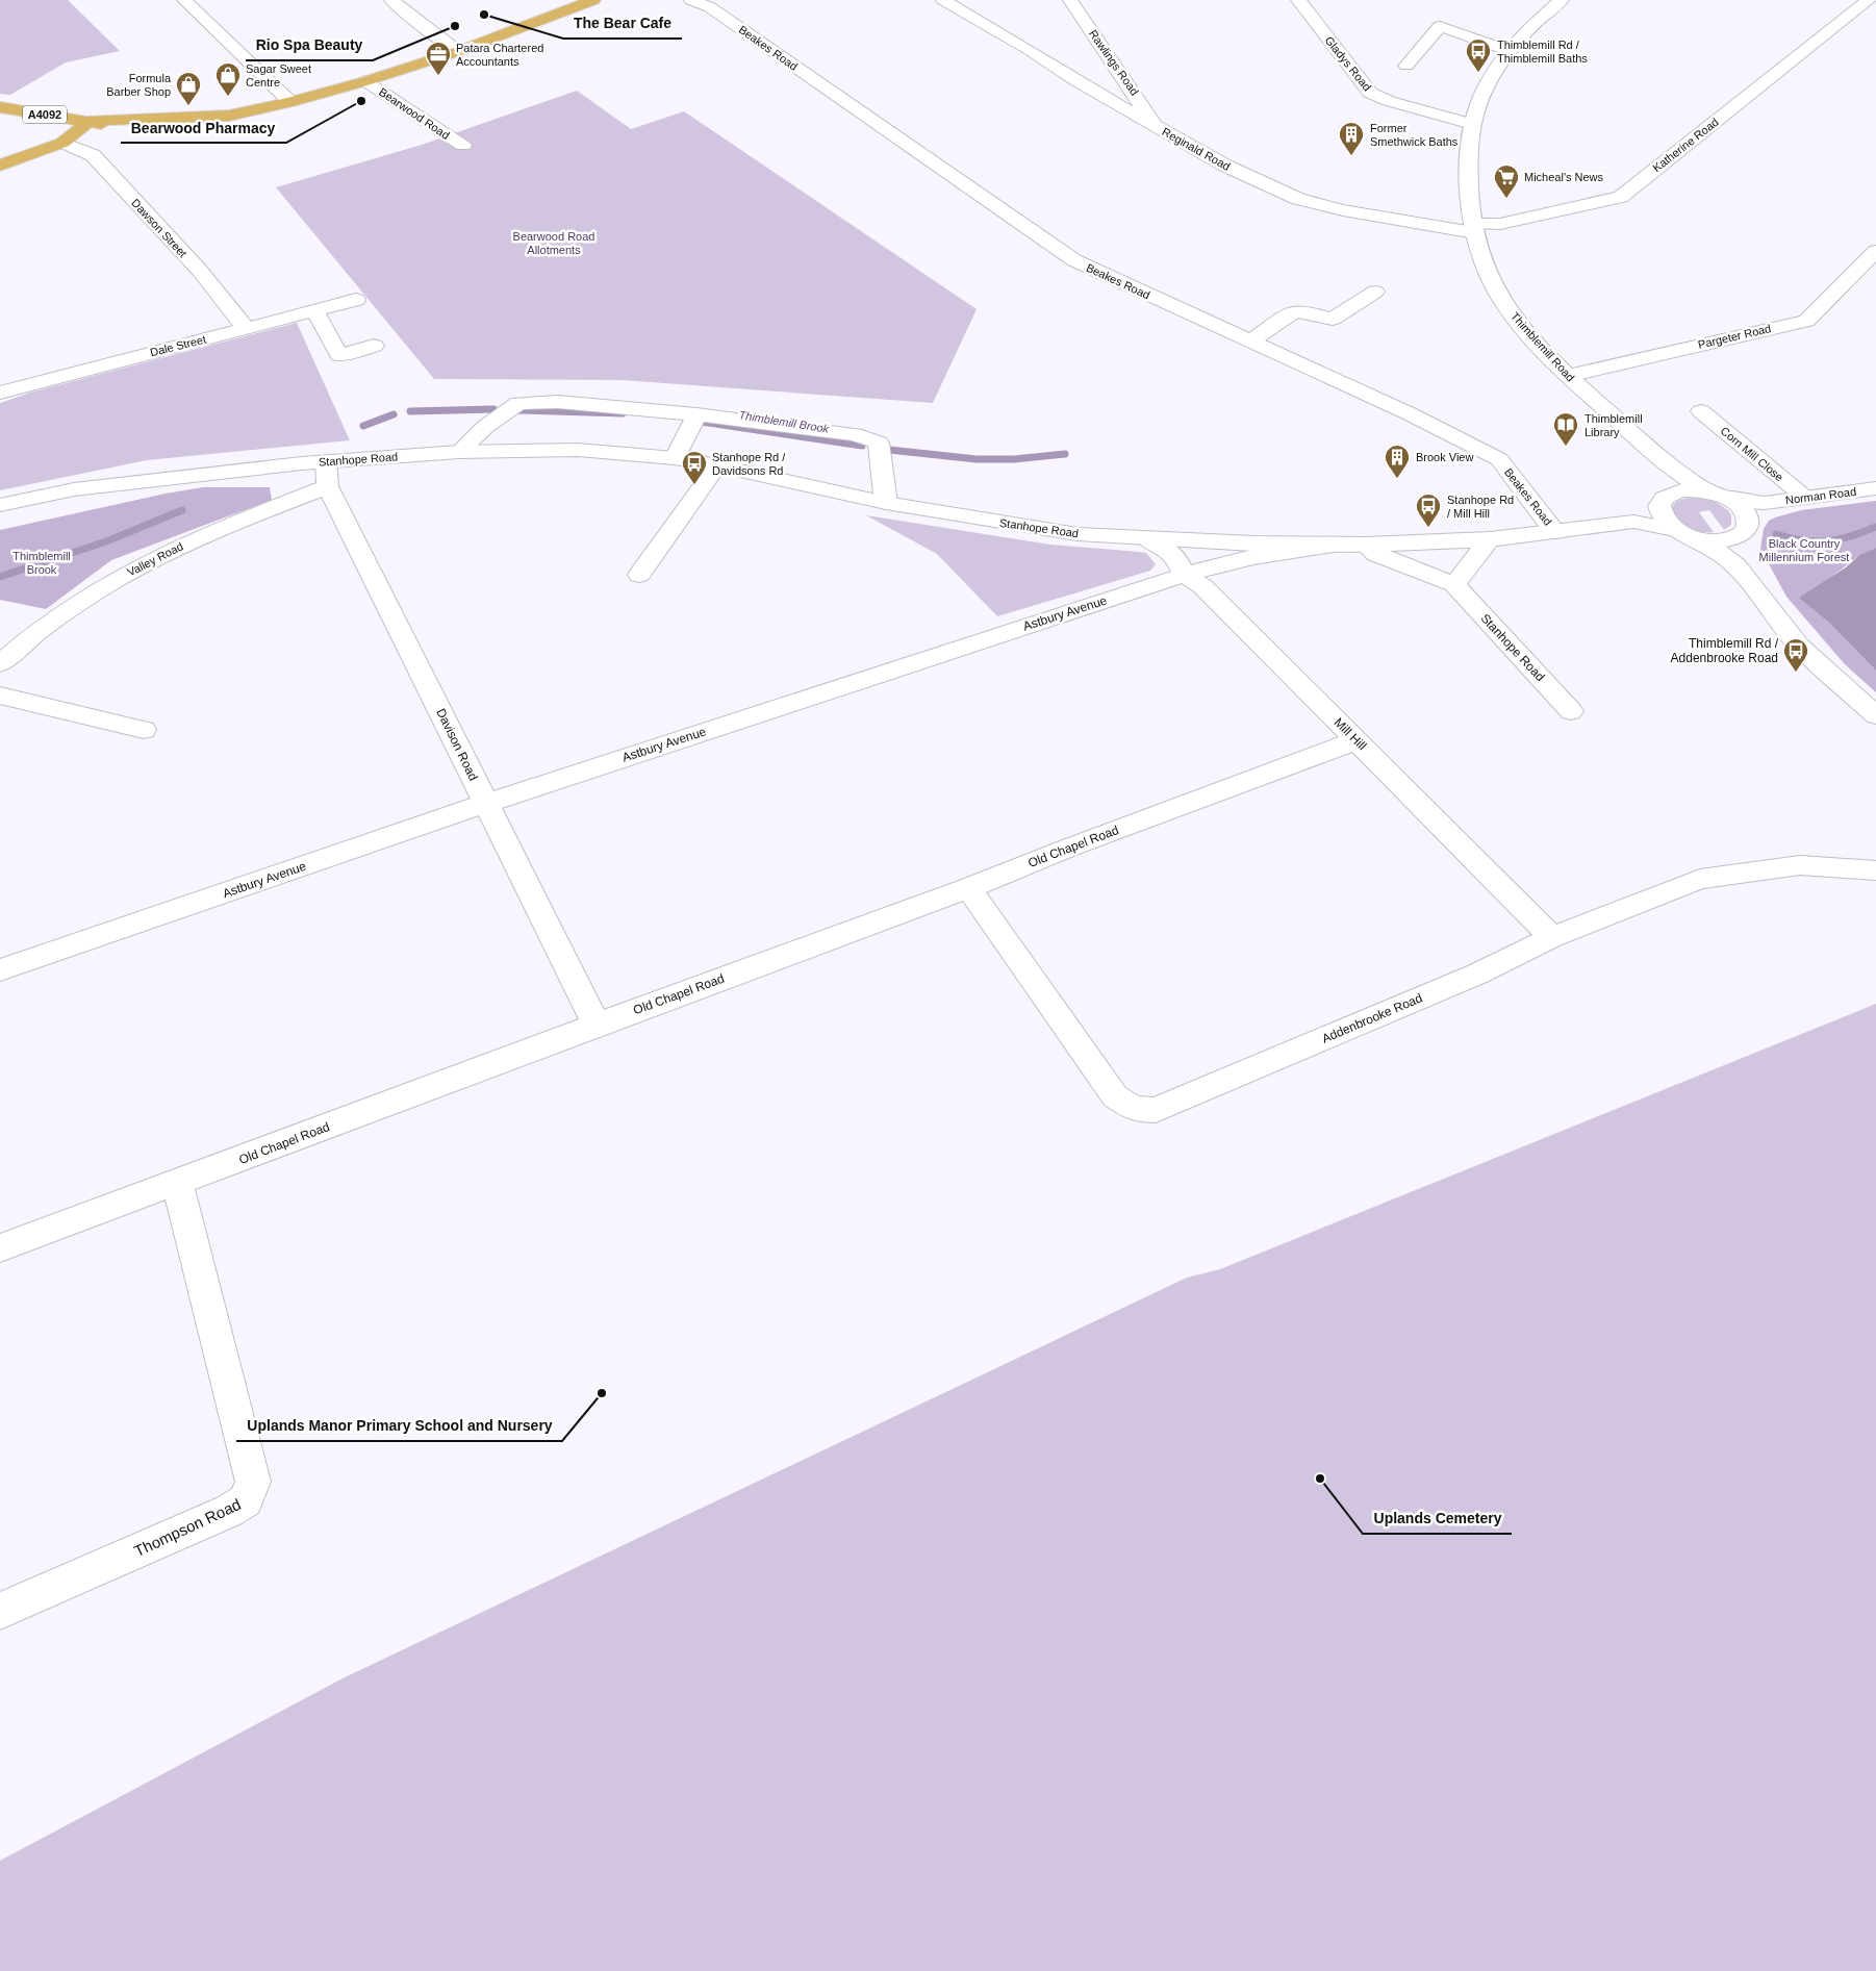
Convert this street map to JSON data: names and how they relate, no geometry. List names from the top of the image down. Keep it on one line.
{"streets":{"main road":["Bearwood Road","A4092"],"street":["Beakes Road","Rawlings Road","Gladys Road","Katherine Road","Reginald Road","Dawson Street","Pargeter Road","Dale Street","Thimblemill Road","Corn Mill Close","Stanhope Road","Norman Road","Valley Road","Astbury Avenue","Mill Hill","Davison Road","Old Chapel Road","Addenbrooke Road","Thompson Road"]},"crossings":[["Beakes Road","Stanhope Road"],["Rawlings Road","Reginald Road"],["Gladys Road","Thimblemill Road"],["Bearwood Road","A4092"],["Katherine Road","Reginald Road"],["Katherine Road","Thimblemill Road"],["Reginald Road","Thimblemill Road"],["Dawson Street","Dale Street"],["Pargeter Road","Thimblemill Road"],["Thimblemill Road","Norman Road"],["Corn Mill Close","Norman Road"],["Stanhope Road","Valley Road"],["Stanhope Road","Astbury Avenue"],["Stanhope Road","Mill Hill"],["Stanhope Road","Davison Road"],["Valley Road","Davison Road"],["Astbury Avenue","Mill Hill"],["Astbury Avenue","Davison Road"],["Mill Hill","Old Chapel Road"],["Mill Hill","Addenbrooke Road"],["Davison Road","Old Chapel Road"],["Old Chapel Road","Addenbrooke Road"],["Old Chapel Road","Thompson Road"]],"water":["Thimblemill Brook"],"parks":["Bearwood Road Allotments","Black Country Millennium Forest","Thimblemill Brook"],"places":{"other":["The Bear Cafe","Rio Spa Beauty","Bearwood Pharmacy","Uplands Manor Primary School and Nursery","Uplands Cemetery"],"bus stop":["Thimblemill Rd / Thimblemill Baths","Stanhope Rd / Davidsons Rd","Stanhope Rd / Mill Hill","Thimblemill Rd / Addenbrooke Road"],"office":["Patara Chartered Accountants"],"shop":["Sagar Sweet Centre","Formula Barber Shop"],"building":["Former Smethwick Baths","Brook View"],"supermarket":["Micheal's News"],"library":["Thimblemill Library"]}}
